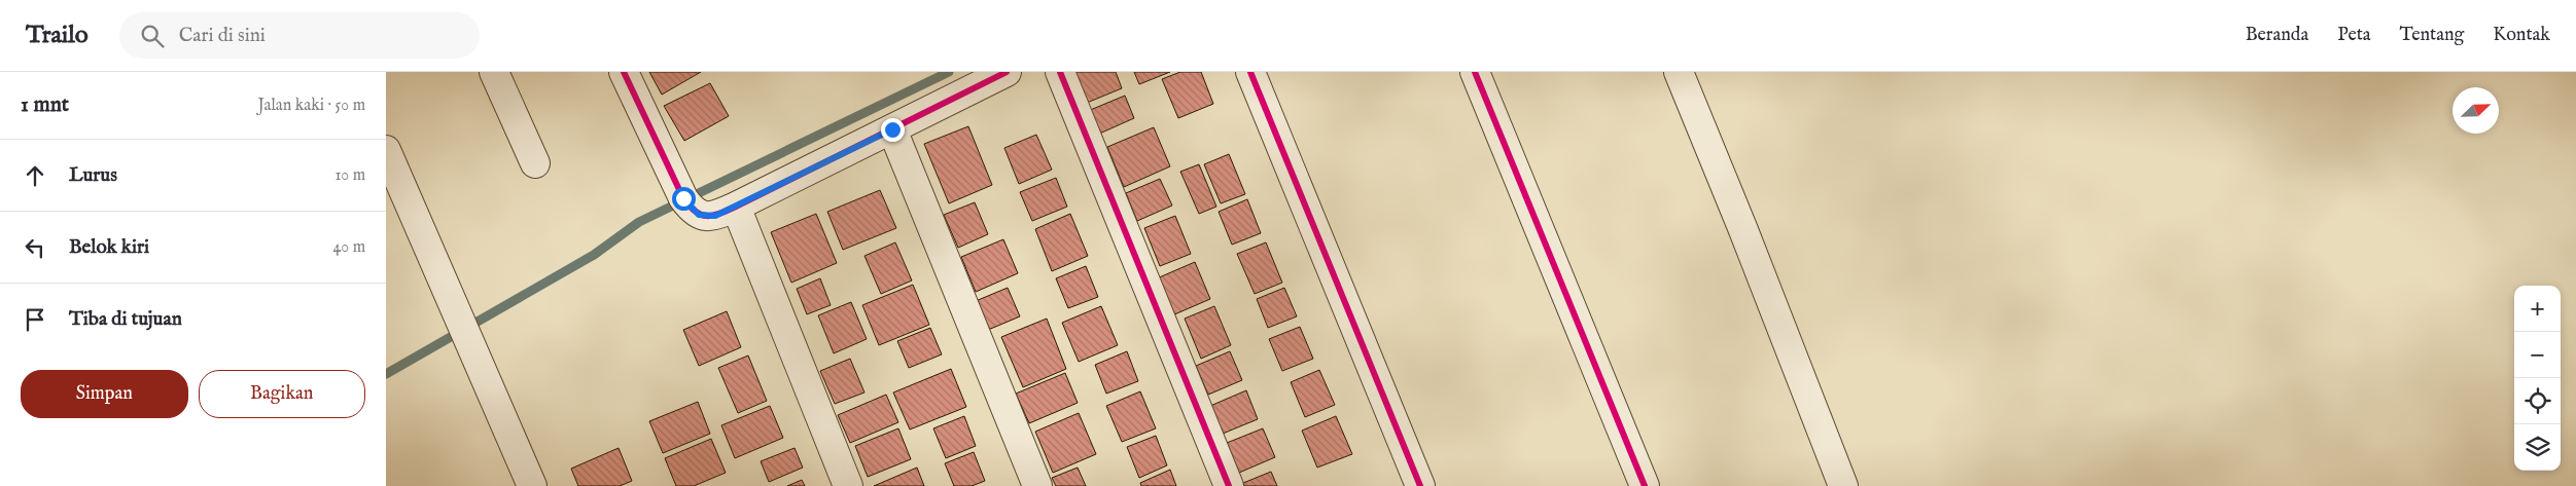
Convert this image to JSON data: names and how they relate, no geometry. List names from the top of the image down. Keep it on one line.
{"north":"top right","page":{"header":"Trailo","search":"Cari di sini","nav":["Beranda","Peta","Tentang","Kontak"],"heading":["1 mnt","Jalan kaki · 50 m"],"list":[["Lurus","10 m"],["Belok kiri","40 m"],"Tiba di tujuan"],"map_buttons":["+","−"],"buttons":["Simpan","Bagikan"]}}
